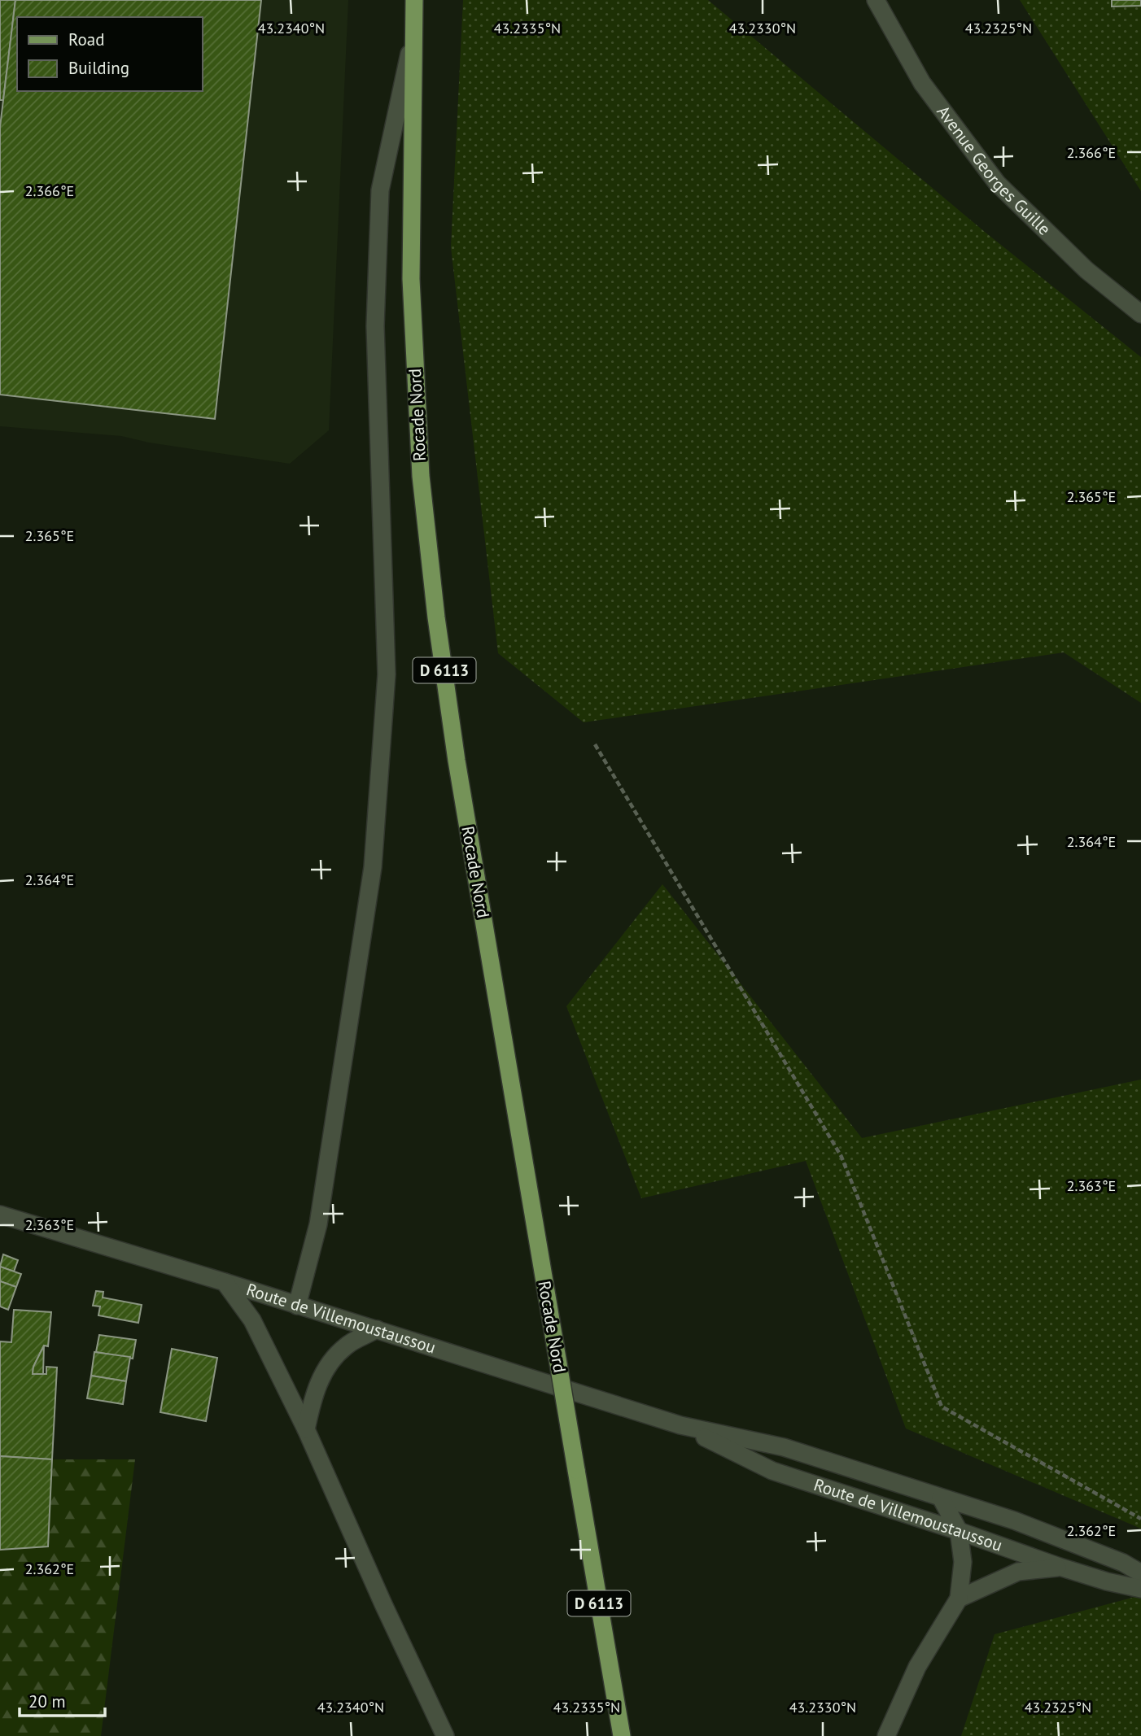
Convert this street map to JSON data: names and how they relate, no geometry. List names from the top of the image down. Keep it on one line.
{"streets":{"main road":["Rocade Nord","D 6113"],"street":["Avenue Georges Guille","Route de Villemoustaussou"]},"legend":["Road","Building"],"scale_bar":"20 m","coordinates":["43.2340°N","43.2335°N","43.2330°N","43.2325°N","2.366°E","2.365°E","2.364°E","2.363°E","2.362°E"]}
